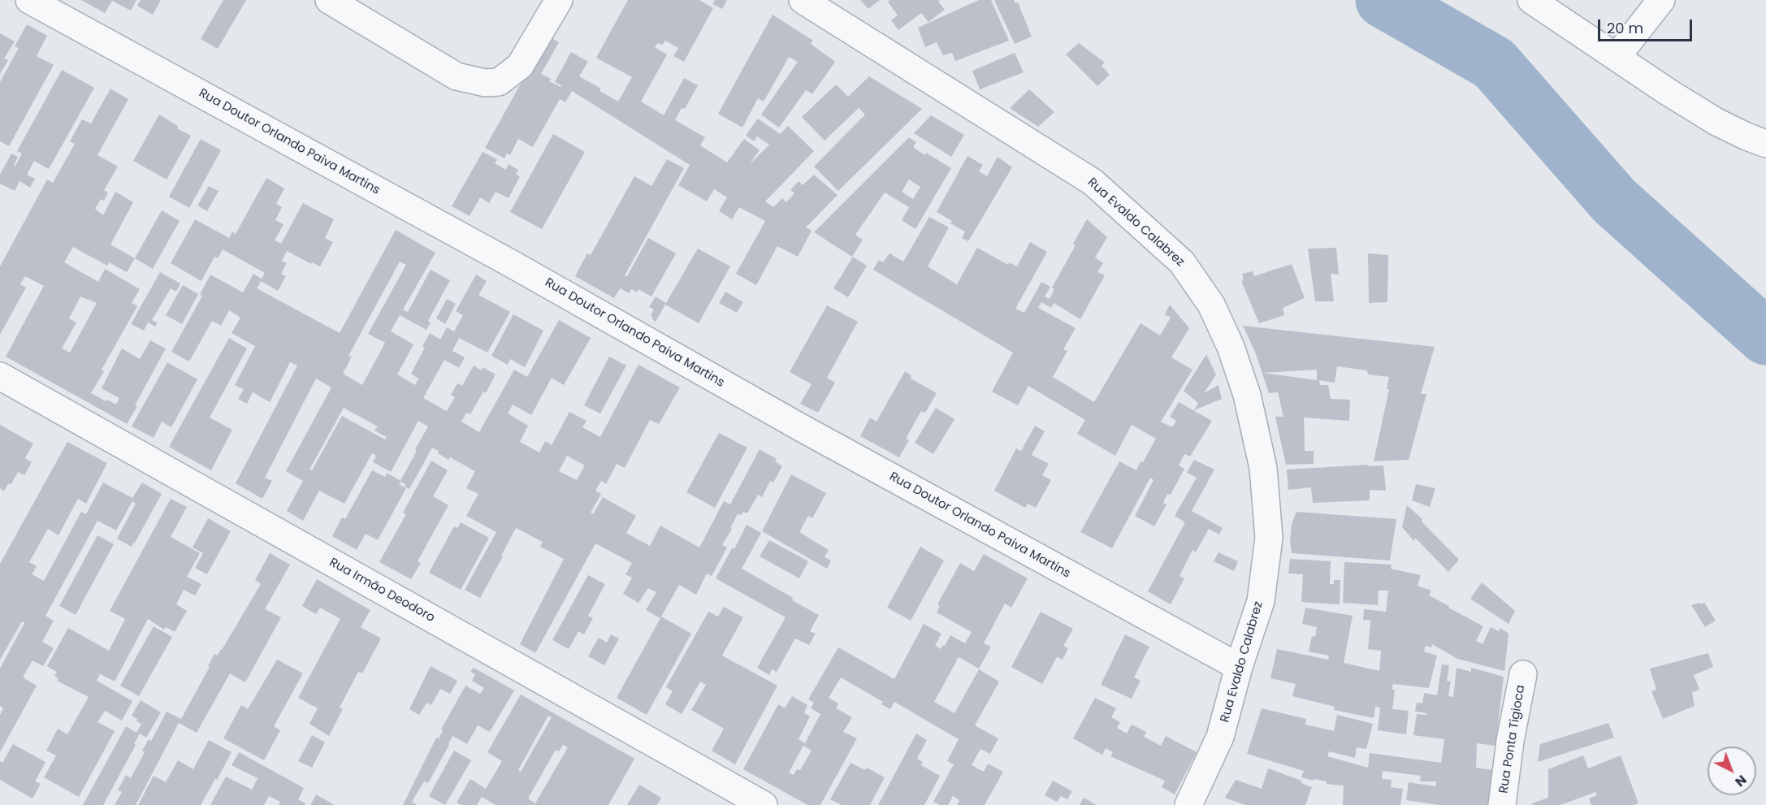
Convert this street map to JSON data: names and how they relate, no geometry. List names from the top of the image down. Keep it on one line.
{"streets":{"street":["Rua Doutor Orlando Paiva Martins","Rua Evaldo Calabrez","Rua Irmão Deodoro","Rua Ponta Tigioca"]},"crossings":[["Rua Doutor Orlando Paiva Martins","Rua Evaldo Calabrez"]],"scale_bar":"20 m","north":"bottom right"}
